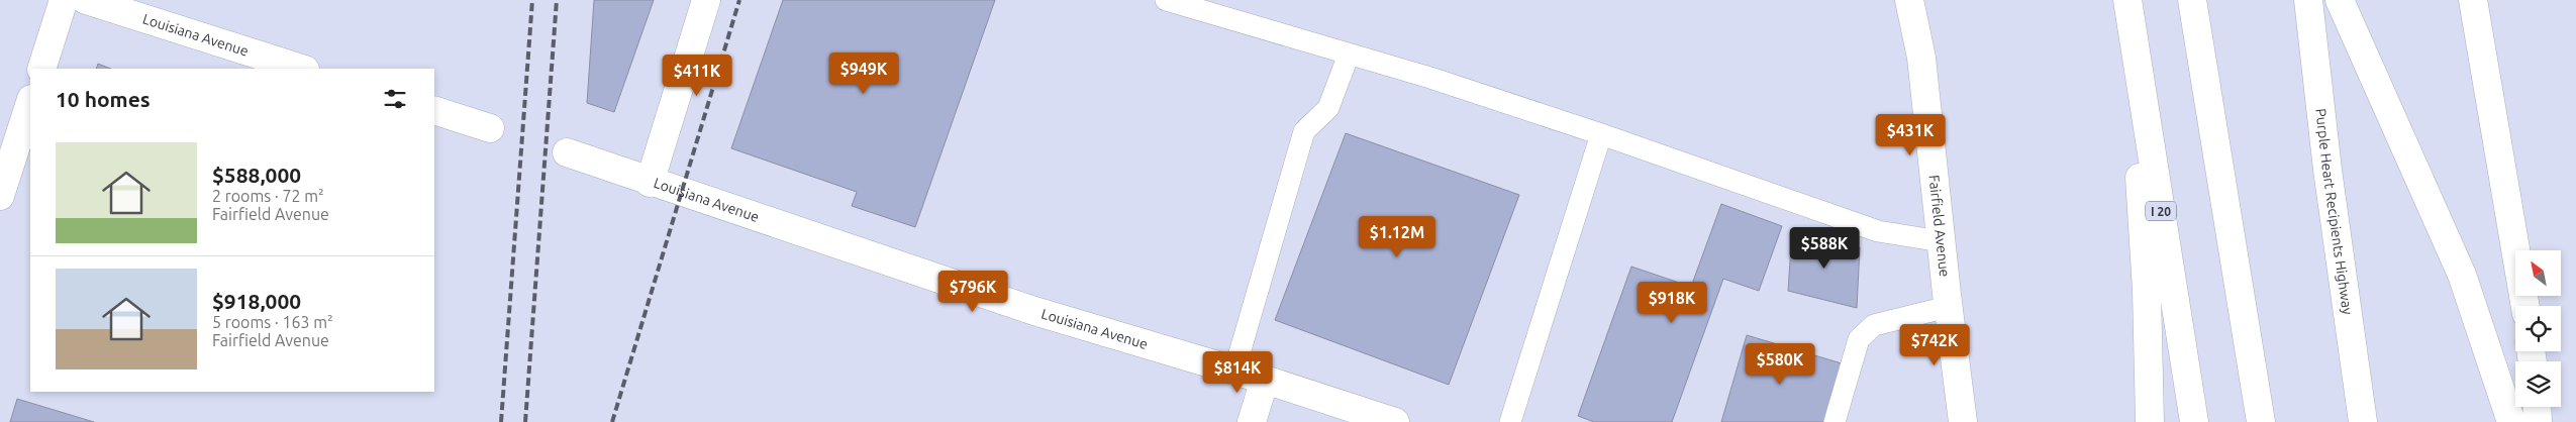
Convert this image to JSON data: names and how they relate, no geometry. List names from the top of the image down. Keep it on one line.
{"streets":{"main road":["Louisiana Avenue","I 20","Purple Heart Recipients Highway","Fairfield Avenue"]},"north":"top left","page":{"price":["$949K","$411K","$431K","$1.12M","$588K","$796K","$918K","$742K","$580K","$814K"],"heading":"10 homes","list":[{"name":"$588,000","note":"2 rooms · 72 m² · Fairfield Avenue"},{"name":"$918,000","note":"5 rooms · 163 m² · Fairfield Avenue"}]}}
